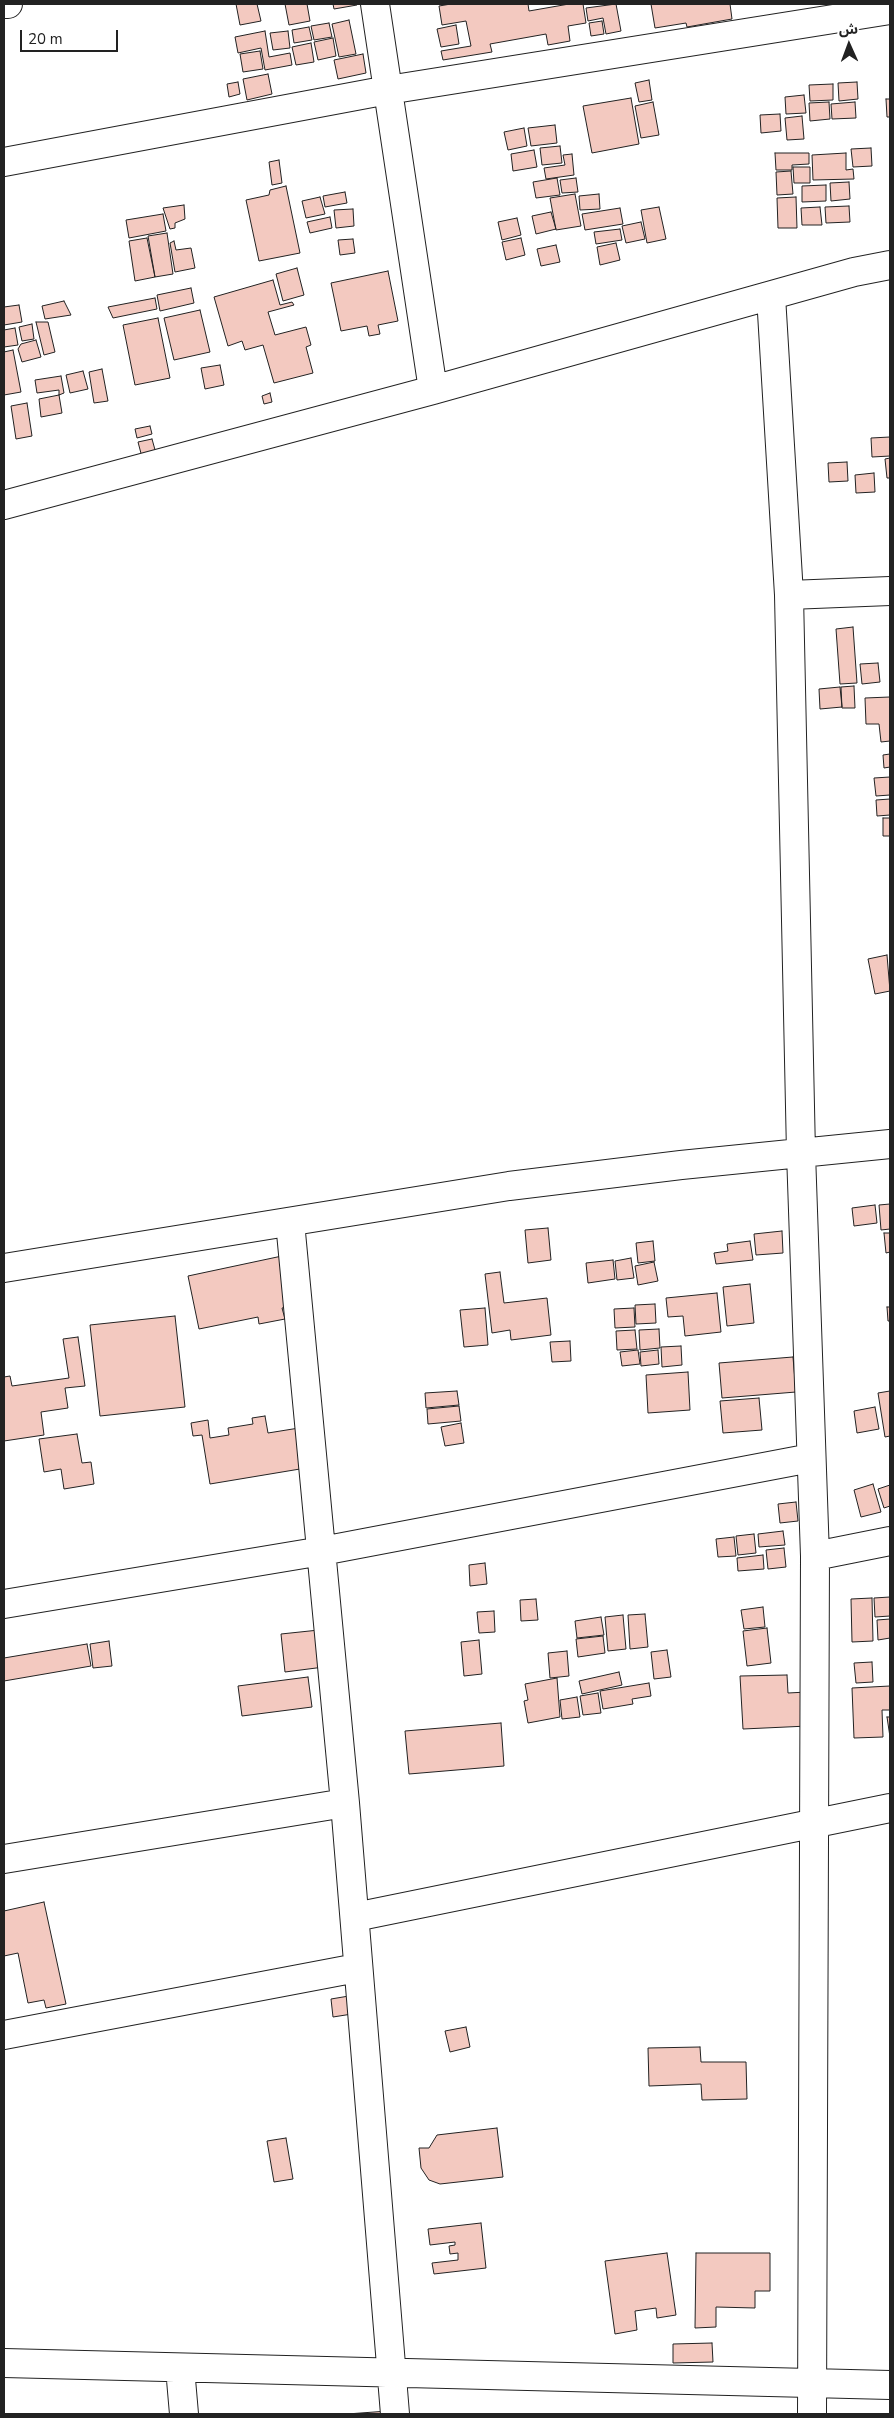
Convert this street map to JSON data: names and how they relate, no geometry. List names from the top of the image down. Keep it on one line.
{"scale_bar":"20 m","north":"top"}
